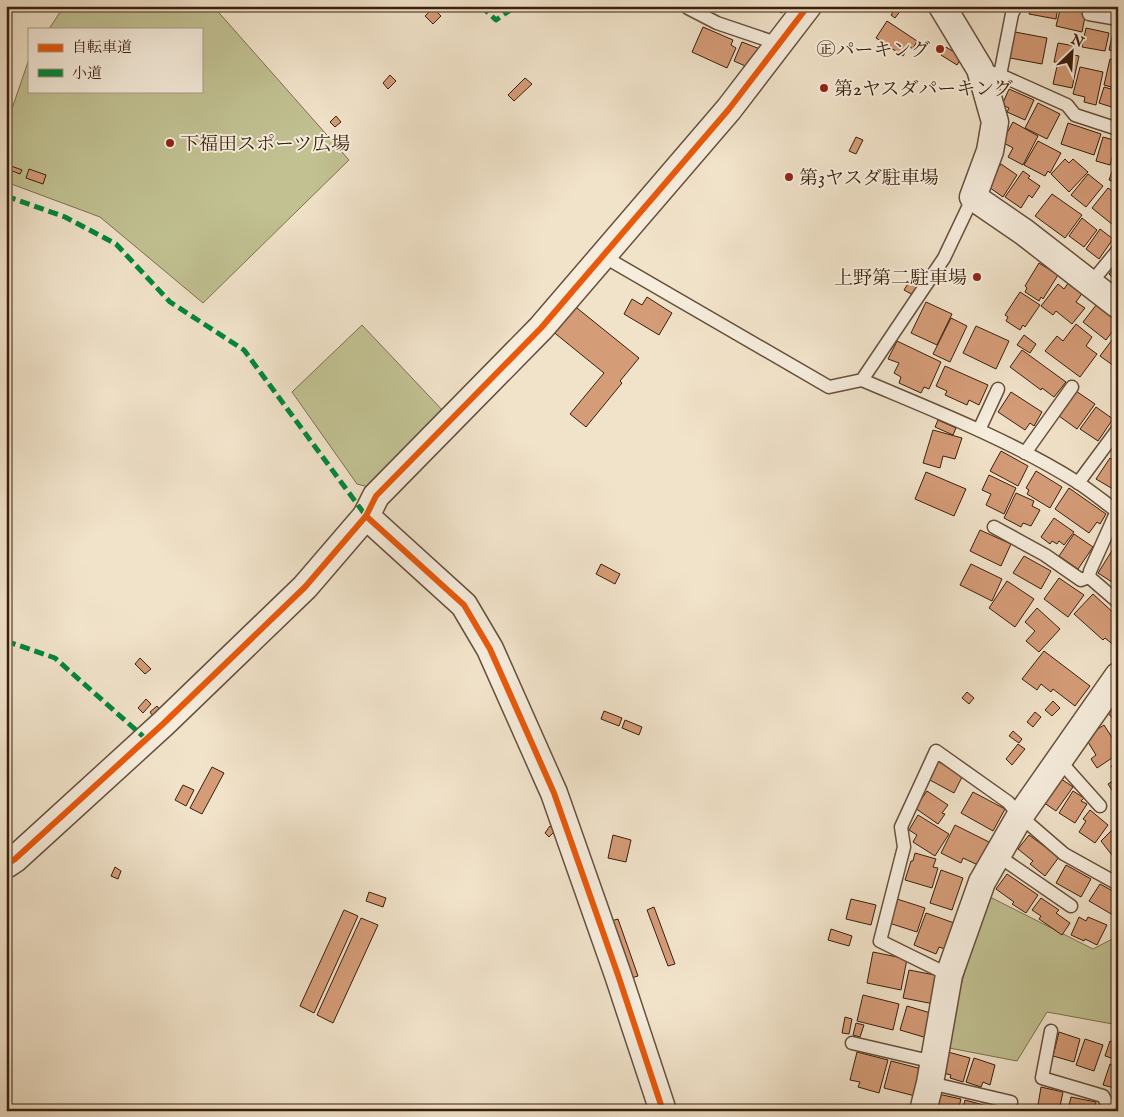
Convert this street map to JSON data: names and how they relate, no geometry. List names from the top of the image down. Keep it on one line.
{"places":["㊣パーキング","第2ヤスダパーキング","下福田スポーツ広場","第3ヤスダ駐車場","上野第二駐車場"],"legend":["自転車道","小道"],"north":"top right"}
